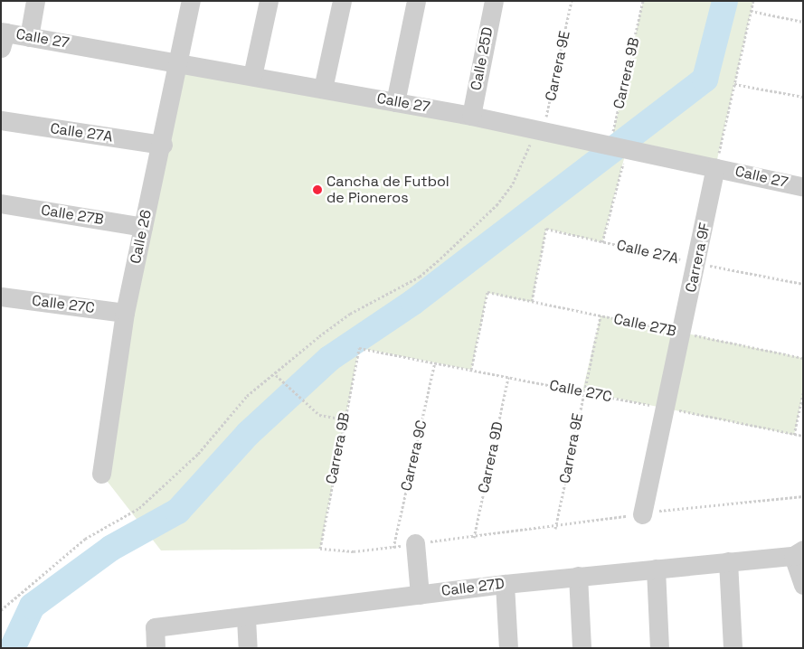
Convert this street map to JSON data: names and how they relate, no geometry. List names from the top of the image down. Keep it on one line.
{"streets":{"street":["Calle 27","Calle 25D","Calle 27A","Calle 27B","Calle 26","Carrera 9F","Calle 27C","Calle 27D"],"path":["Carrera 9E","Carrera 9B","Carrera 9C","Carrera 9D"]},"crossings":[["Calle 27","Calle 25D"],["Calle 27","Carrera 9E"],["Calle 27","Carrera 9B"],["Calle 27","Calle 26"],["Calle 27","Carrera 9F"],["Carrera 9E","Calle 27B"],["Carrera 9E","Calle 27C"],["Carrera 9B","Calle 27C"],["Carrera 9B","Carrera 9C"],["Calle 27A","Calle 27B"],["Calle 27A","Calle 26"],["Calle 27A","Carrera 9F"],["Calle 27B","Calle 26"],["Calle 27B","Carrera 9F"],["Calle 27B","Calle 27C"],["Calle 26","Calle 27C"],["Carrera 9F","Calle 27C"],["Calle 27C","Carrera 9C"],["Calle 27C","Carrera 9D"]],"places":["Cancha de Futbol de Pioneros"]}
